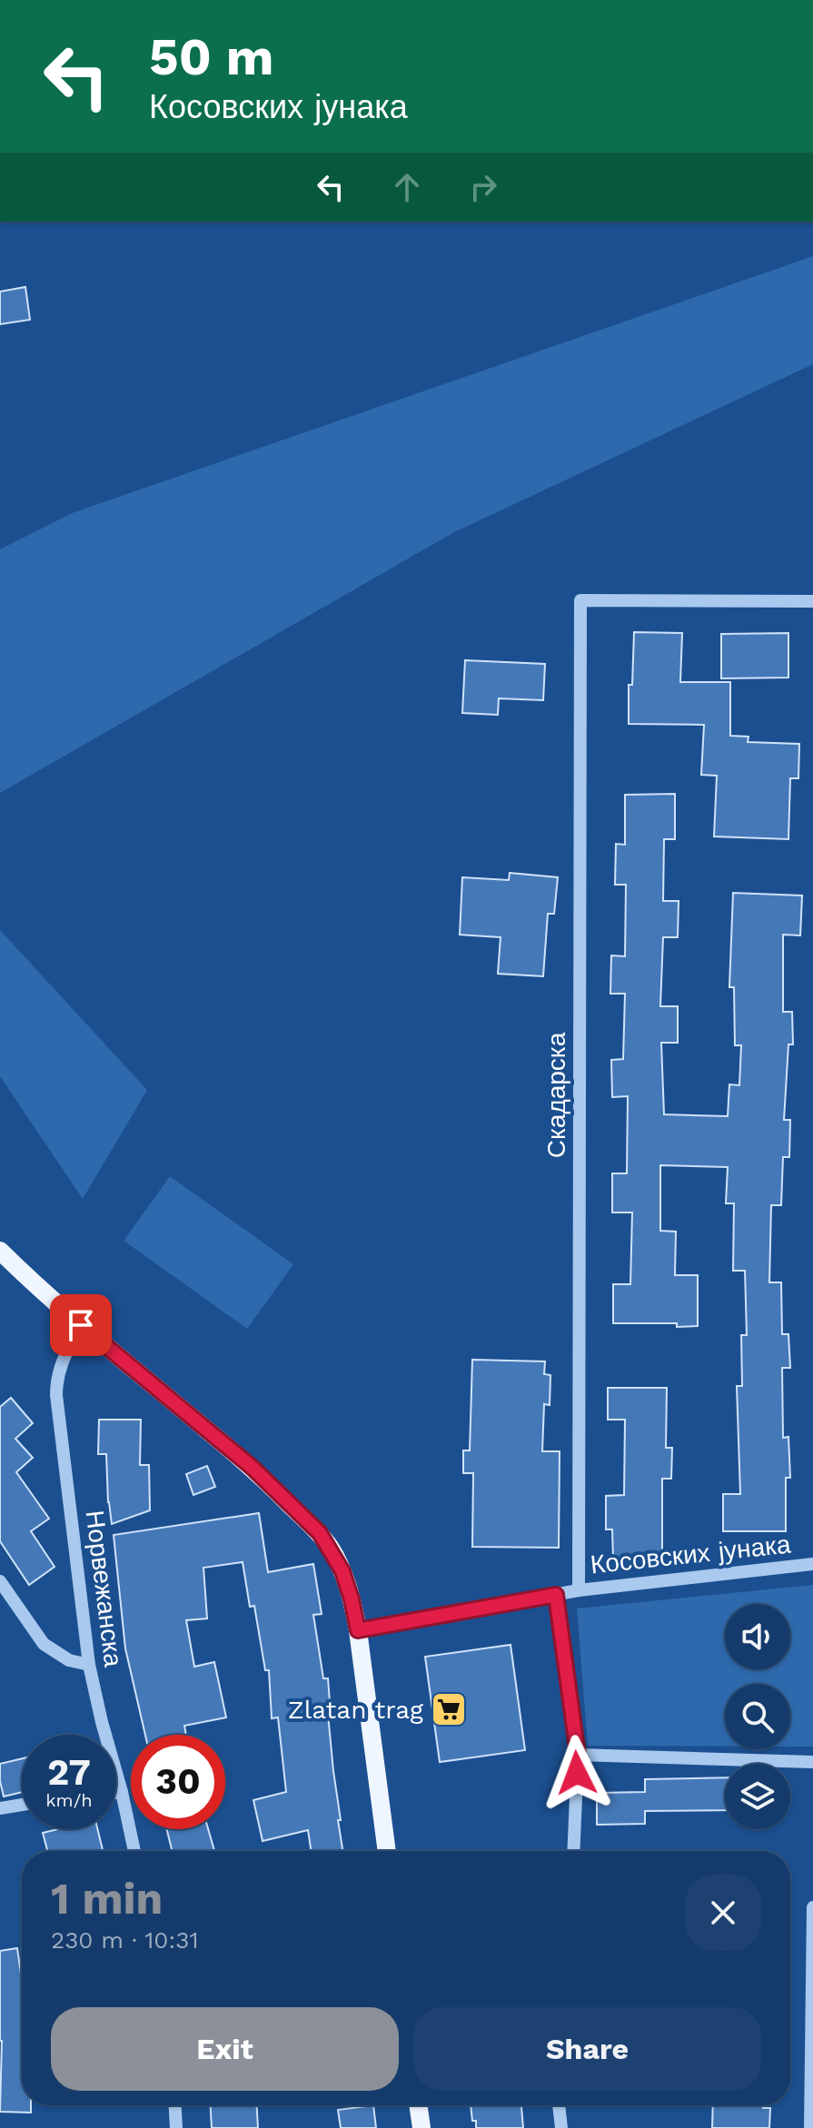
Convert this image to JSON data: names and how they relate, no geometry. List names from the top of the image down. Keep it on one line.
{"streets":{"street":["Скадарска","Косовских јунака","Норвежанска"]},"crossings":[["Скадарска","Косовских јунака"]],"places":{"supermarket":["Zlatan trag"]},"page":{"turn":["50 m","Косовских јунака"],"speed":"27 km/h","limit":"30","heading":["1 min","230 m · 10:31"],"buttons":["Exit","Share"]}}
